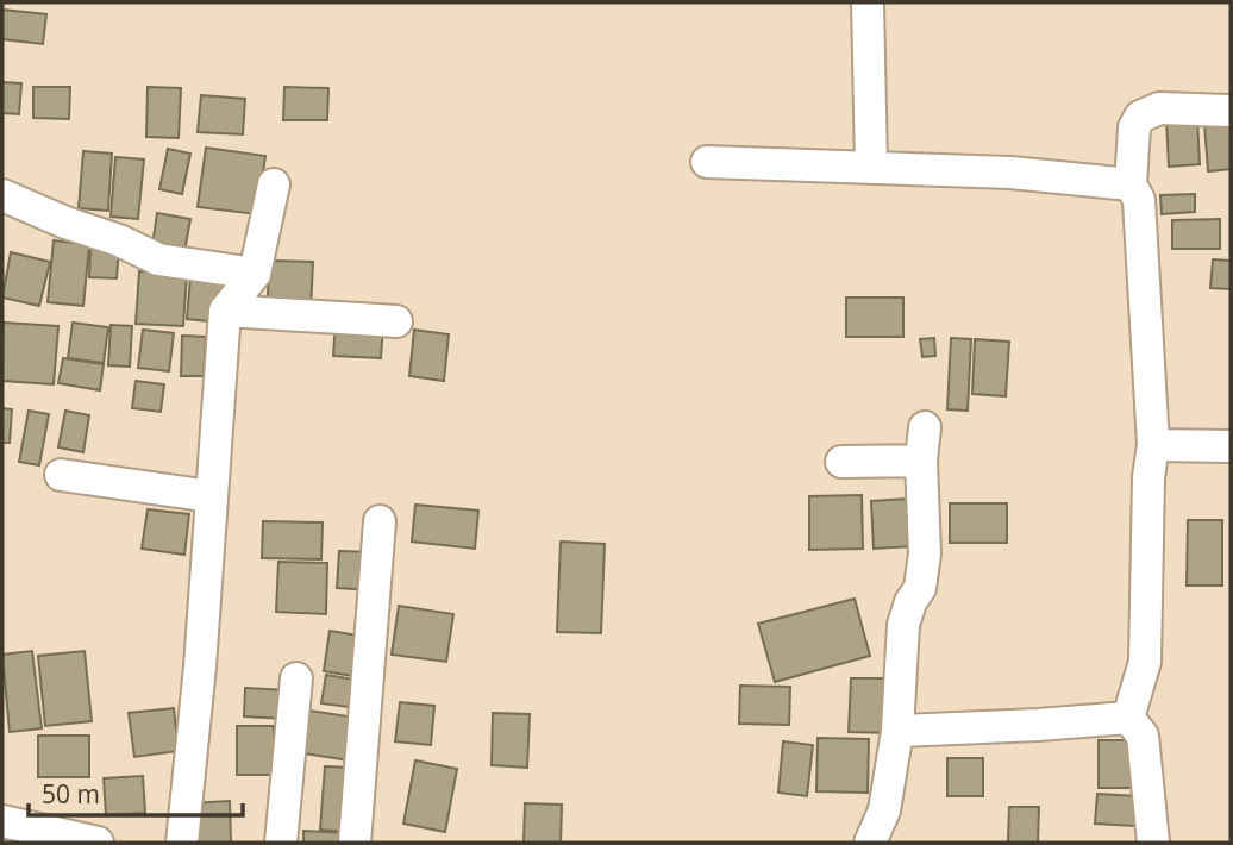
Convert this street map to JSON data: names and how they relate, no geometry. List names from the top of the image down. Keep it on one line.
{"scale_bar":"50 m"}
